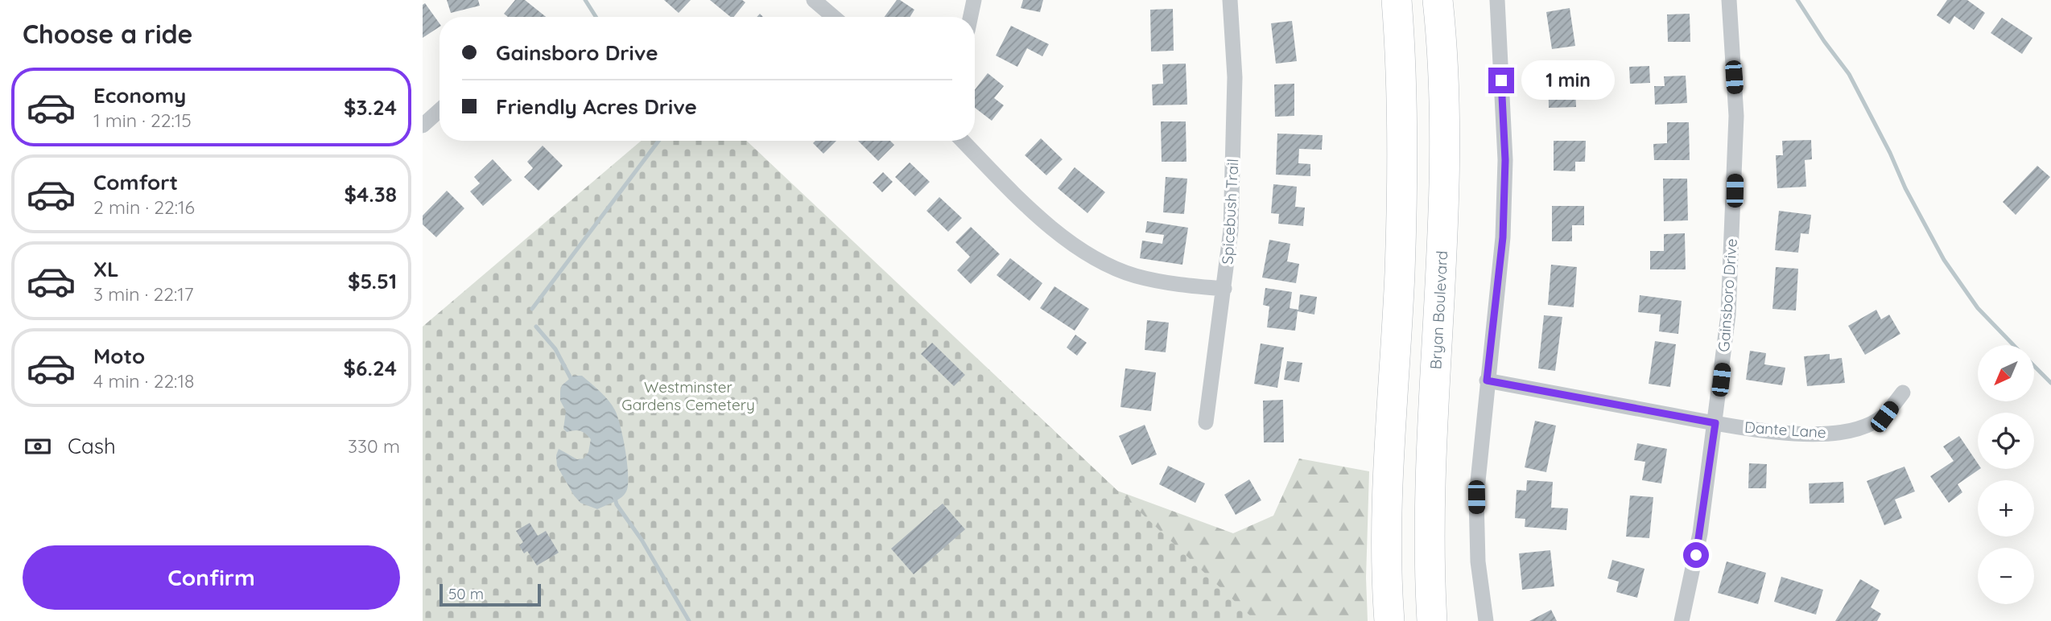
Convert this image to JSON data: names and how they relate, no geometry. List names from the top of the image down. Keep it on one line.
{"streets":{"highway":["Bryan Boulevard"],"street":["Spicebush Trail","Gainsboro Drive","Dante Lane"]},"crossings":[["Gainsboro Drive","Dante Lane"]],"parks":["Westminster Gardens Cemetery"],"scale_bar":"50 m","north":"bottom left","page":{"heading":"Choose a ride","banner":["Gainsboro Drive","Friendly Acres Drive"],"bubble":"1 min","list":[{"name":"Economy","note":"1 min · 22:15","value":"$3.24"},{"name":"Comfort","note":"2 min · 22:16","value":"$4.38"},{"name":"XL","note":"3 min · 22:17","value":"$5.51"},{"name":"Moto","note":"4 min · 22:18","value":"$6.24"}],"map_buttons":["+","−"],"pay":["Cash","330 m"],"buttons":"Confirm","scale":"50 m"}}
